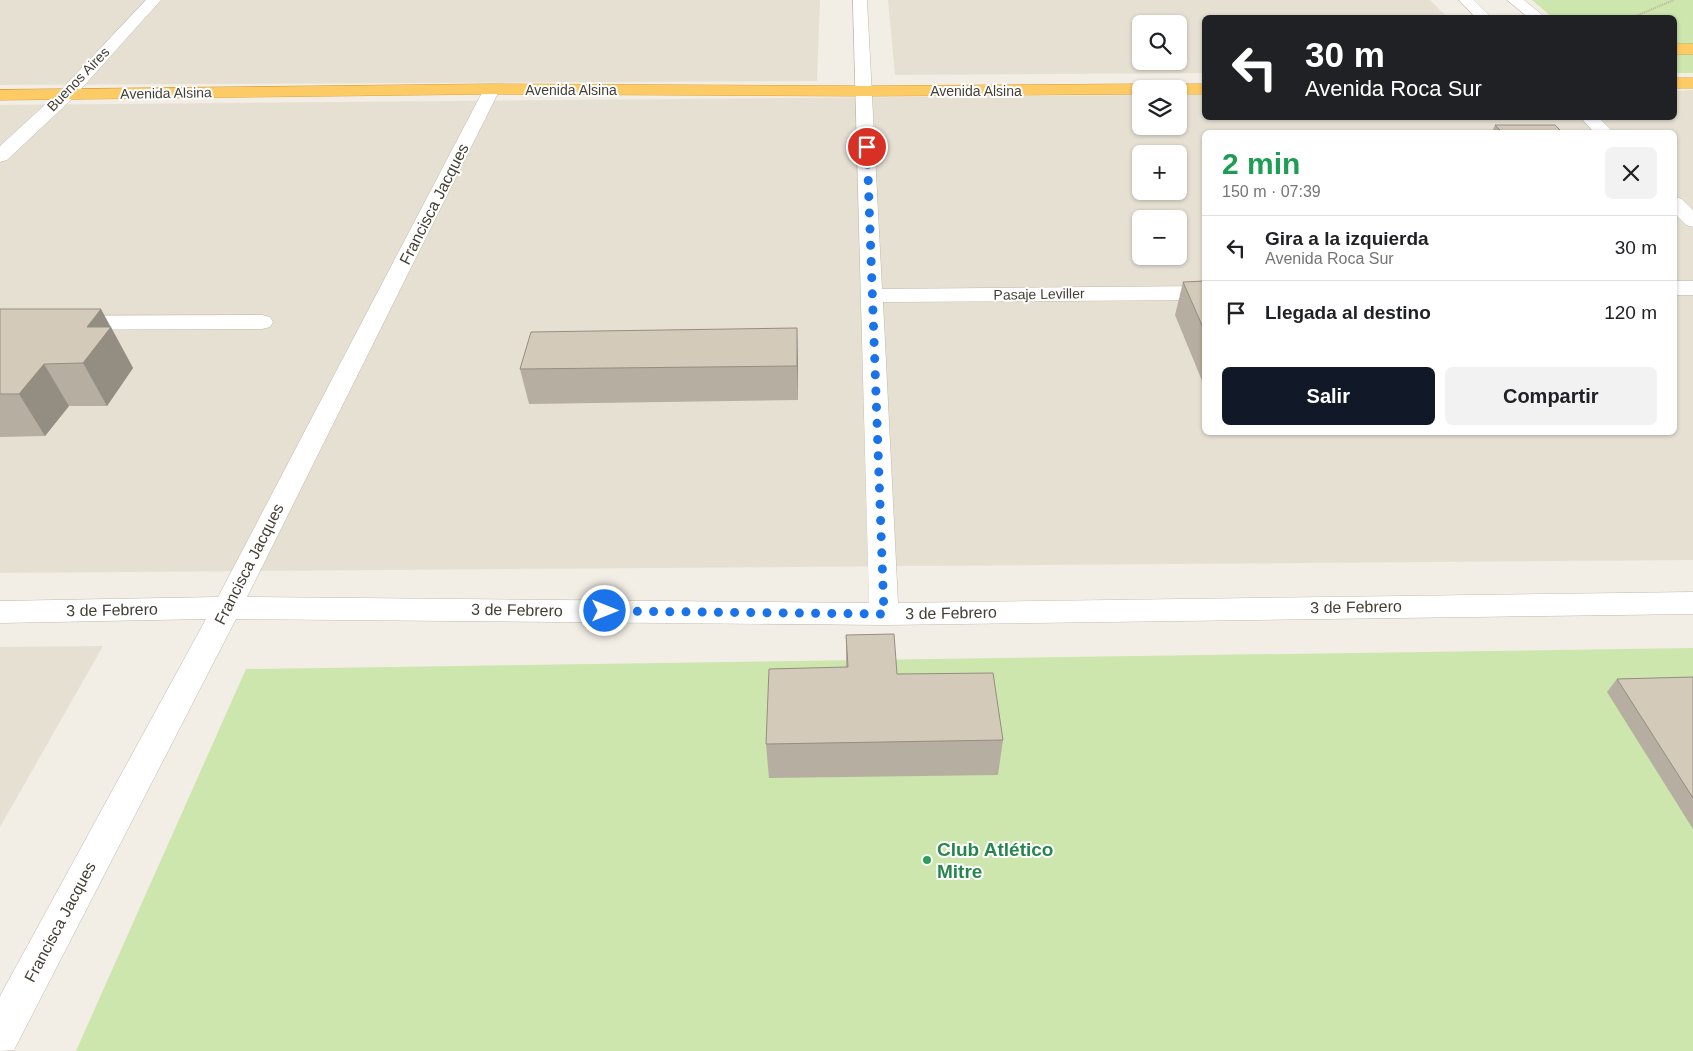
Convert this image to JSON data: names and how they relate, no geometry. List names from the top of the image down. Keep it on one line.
{"streets":{"highway":["Avenida Alsina"],"street":["Buenos Aires","Francisca Jacques","Pasaje Leviller","3 de Febrero"]},"crossings":[["Buenos Aires","Avenida Alsina"],["Avenida Alsina","Francisca Jacques"],["Francisca Jacques","3 de Febrero"]],"places":["Club Atlético Mitre"],"page":{"map_buttons":["+","−"],"turn":["30 m","Avenida Roca Sur"],"heading":["2 min","150 m · 07:39"],"list":[{"name":"Gira a la izquierda","note":"Avenida Roca Sur","value":"30 m"},{"name":"Llegada al destino","value":"120 m"}],"buttons":["Salir","Compartir"]}}
